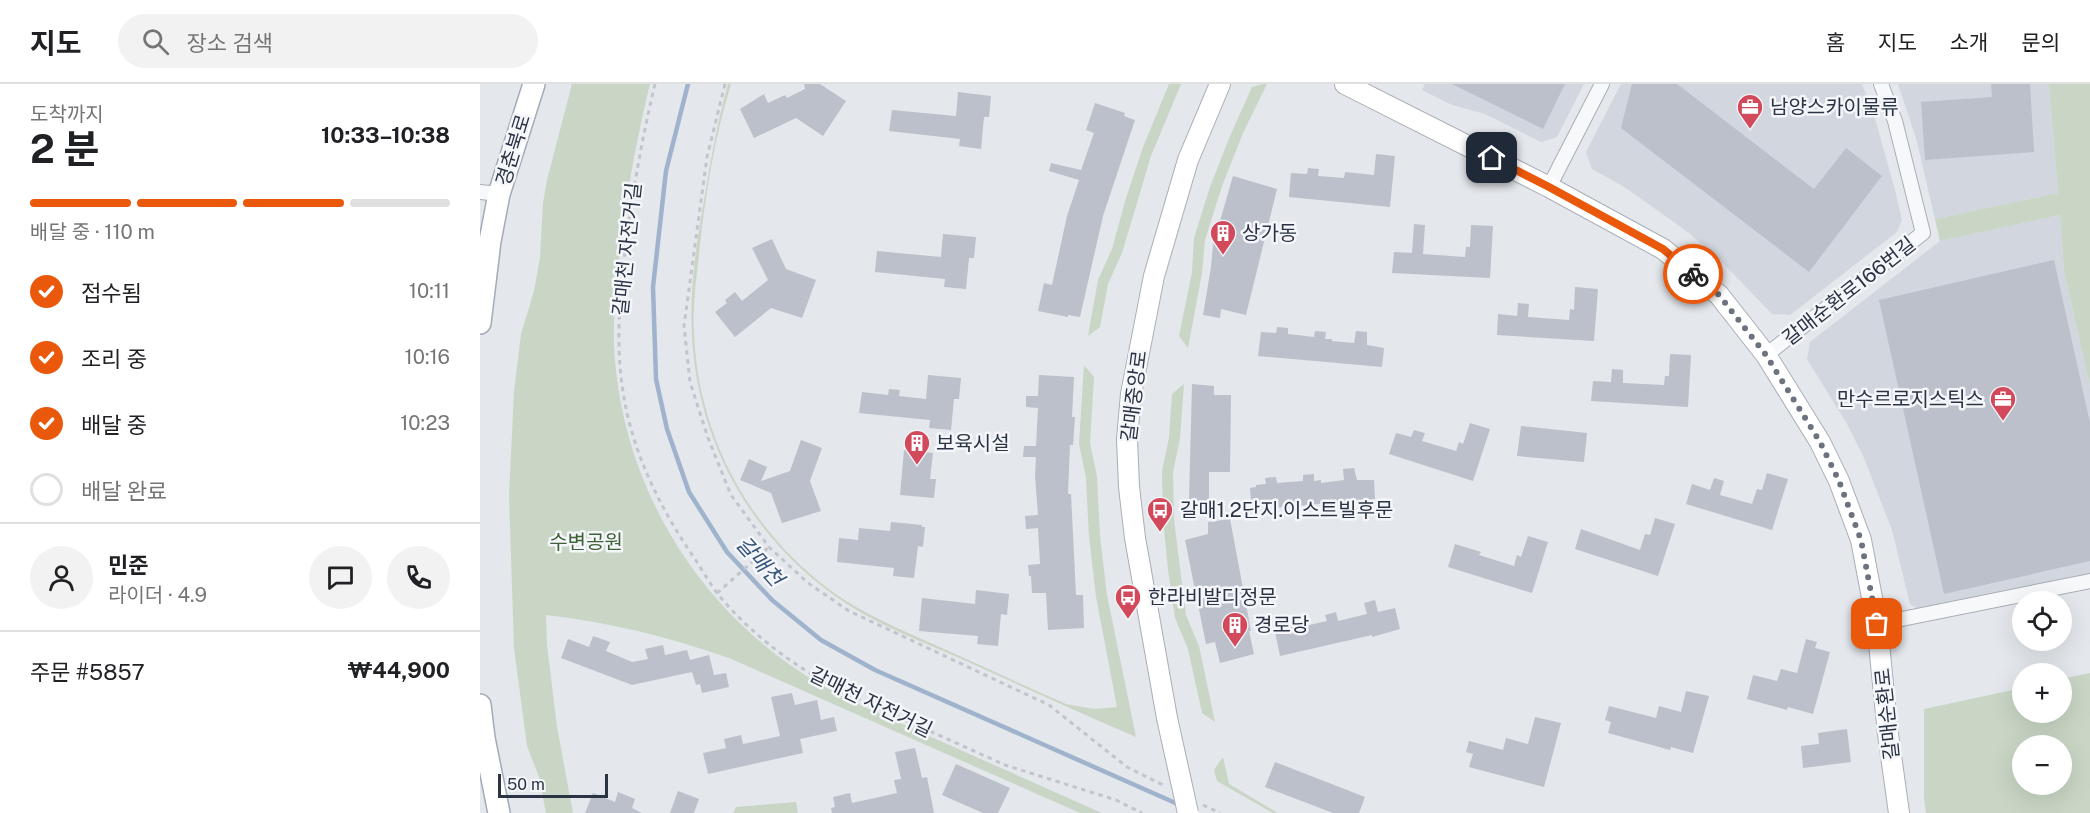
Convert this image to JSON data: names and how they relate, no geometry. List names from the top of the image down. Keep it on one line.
{"streets":{"main road":["경춘북로"],"street":["갈매순환로166번길","갈매중앙로","갈매순환로"],"path":["갈매천 자전거길"]},"crossings":[["갈매순환로166번길","갈매순환로"]],"water":["갈매천"],"parks":["수변공원"],"places":{"office":["남양스카이물류","만수르로지스틱스"],"building":["상가동","보육시설","경로당"],"bus stop":["갈매1.2단지.이스트빌후문","한라비발디정문"]},"scale_bar":"50 m","page":{"header":"지도","search":"장소 검색","nav":["홈","지도","소개","문의"],"heading":["2 분","도착까지","10:33–10:38"],"panel":["민준","라이더 · 4.9","주문 #5857","₩44,900"],"bar":"배달 중 · 110 m","list":[["접수됨","10:11"],["조리 중","10:16"],["배달 중","10:23"],"배달 완료"],"map_buttons":["+","−"],"scale":"50 m"}}
